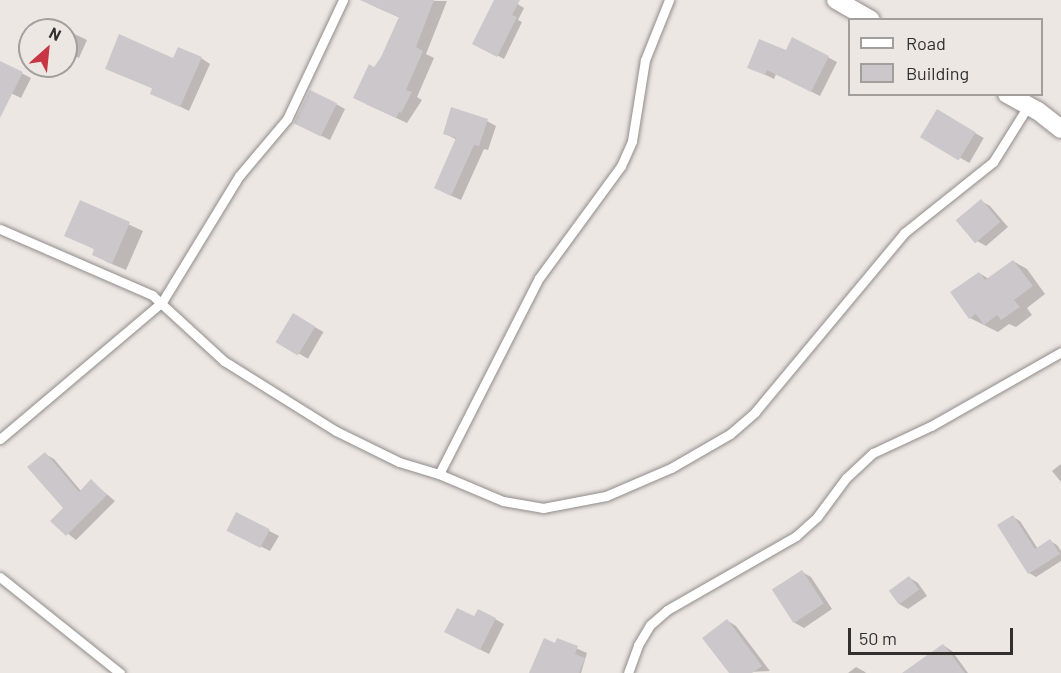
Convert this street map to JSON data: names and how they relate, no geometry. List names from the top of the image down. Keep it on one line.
{"legend":["Road","Building"],"scale_bar":"50 m","north":"top right"}
